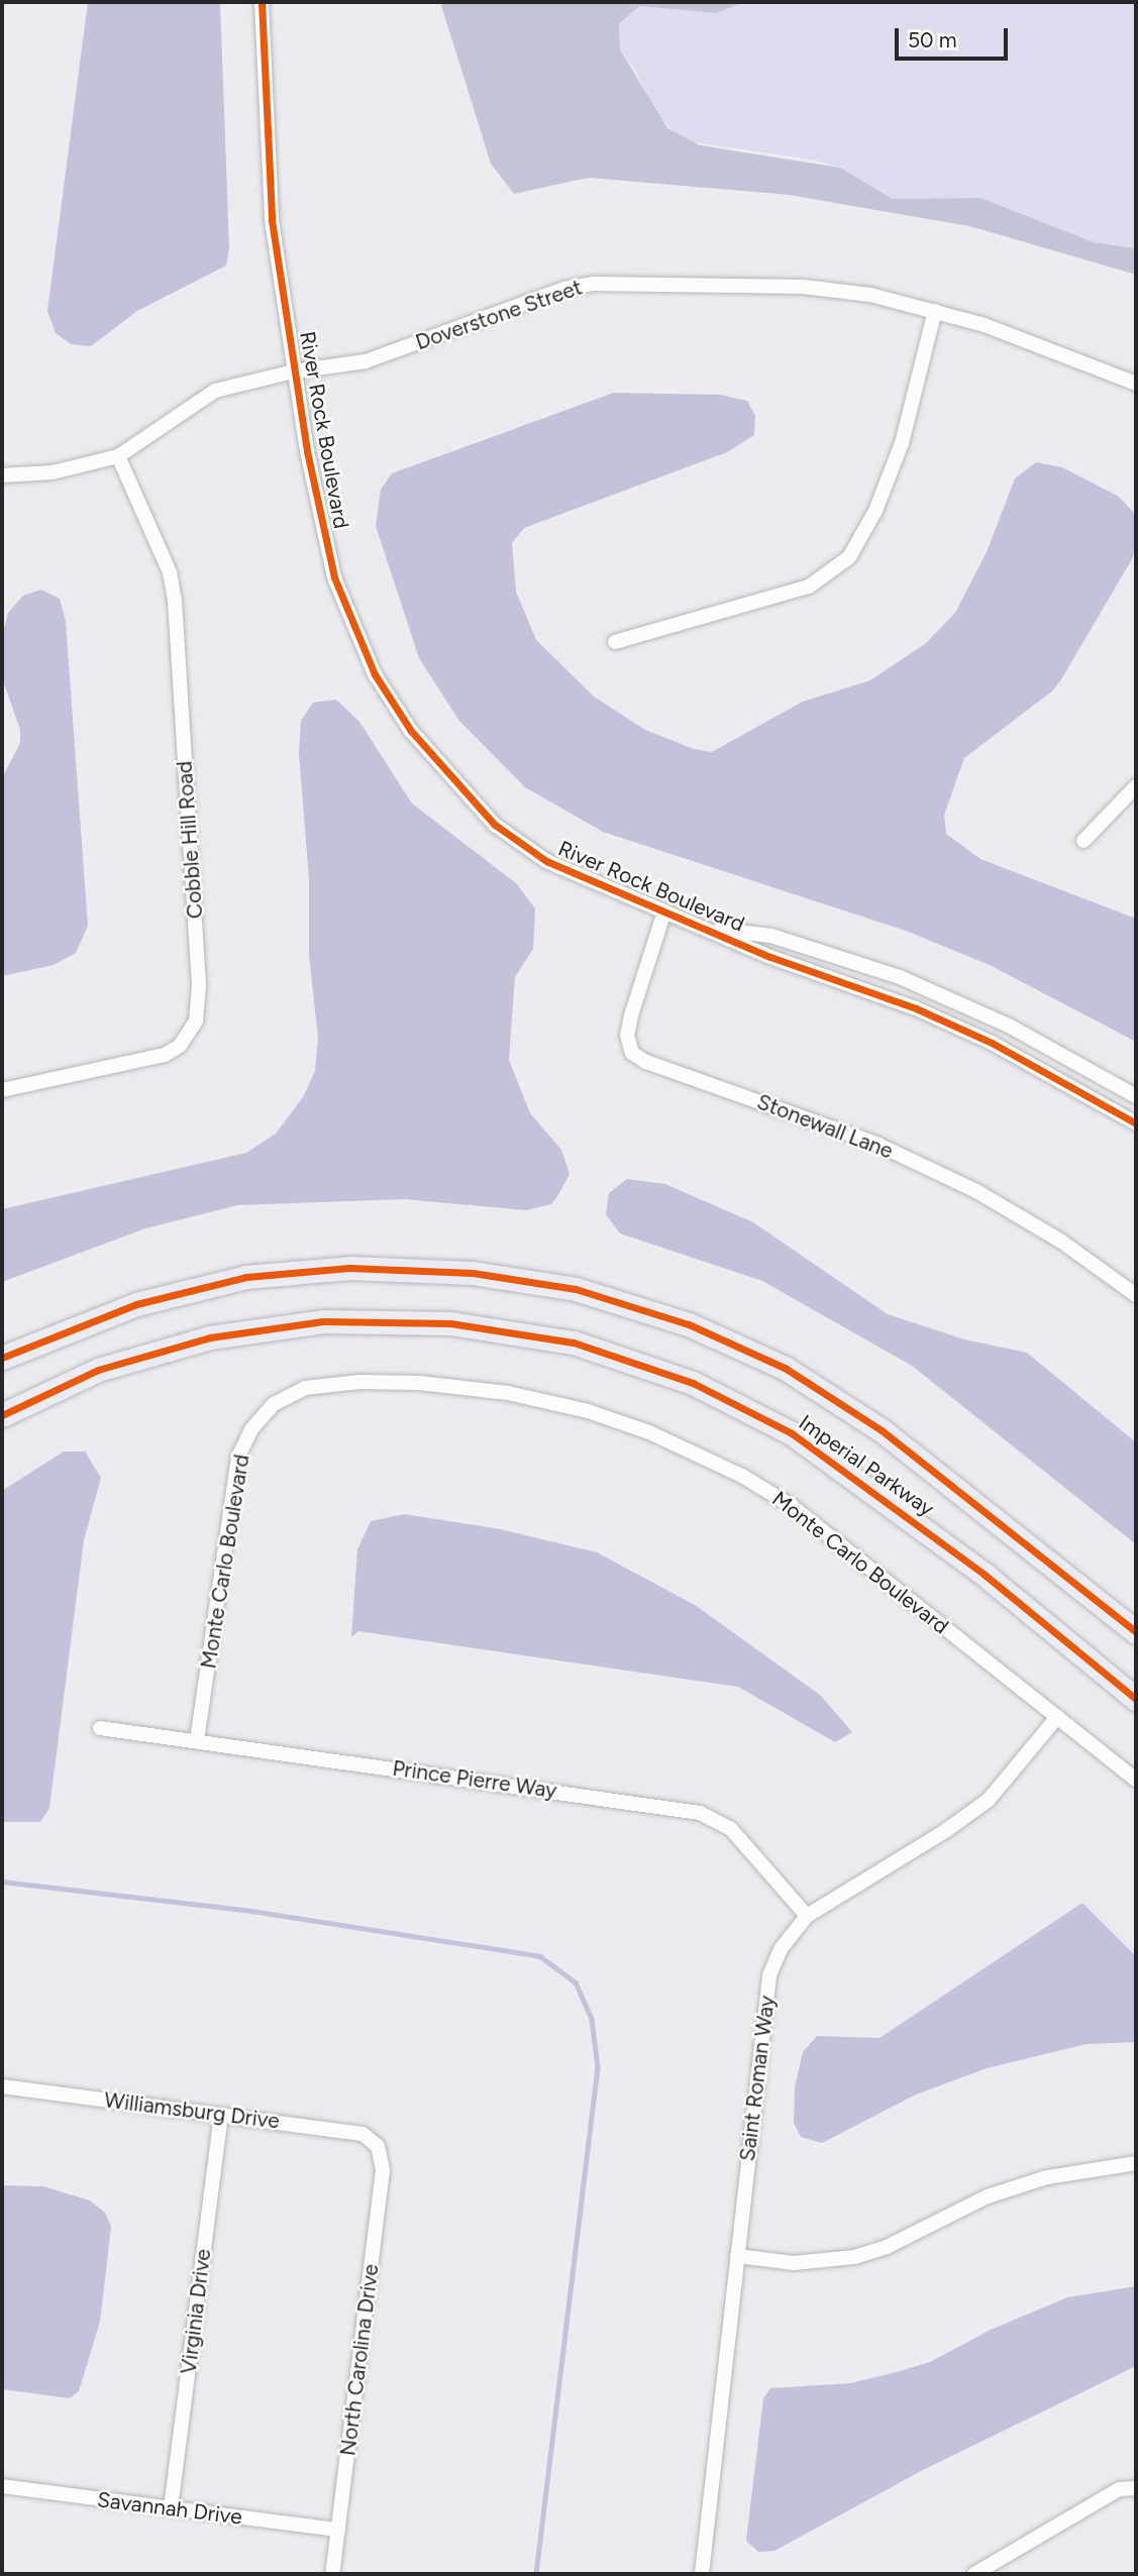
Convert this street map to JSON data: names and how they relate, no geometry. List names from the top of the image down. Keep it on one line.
{"streets":{"main road":["Imperial Parkway"],"street":["Doverstone Street","River Rock Boulevard","Cobble Hill Road","Stonewall Lane","Monte Carlo Boulevard","Prince Pierre Way","Saint Roman Way","Williamsburg Drive","Virginia Drive","North Carolina Drive","Savannah Drive"]},"crossings":[["Doverstone Street","River Rock Boulevard"],["Doverstone Street","Cobble Hill Road"],["River Rock Boulevard","Stonewall Lane"],["Monte Carlo Boulevard","Prince Pierre Way"],["Monte Carlo Boulevard","Saint Roman Way"],["Prince Pierre Way","Saint Roman Way"],["Williamsburg Drive","Virginia Drive"],["Williamsburg Drive","North Carolina Drive"],["Virginia Drive","Savannah Drive"],["North Carolina Drive","Savannah Drive"]],"scale_bar":"50 m"}
